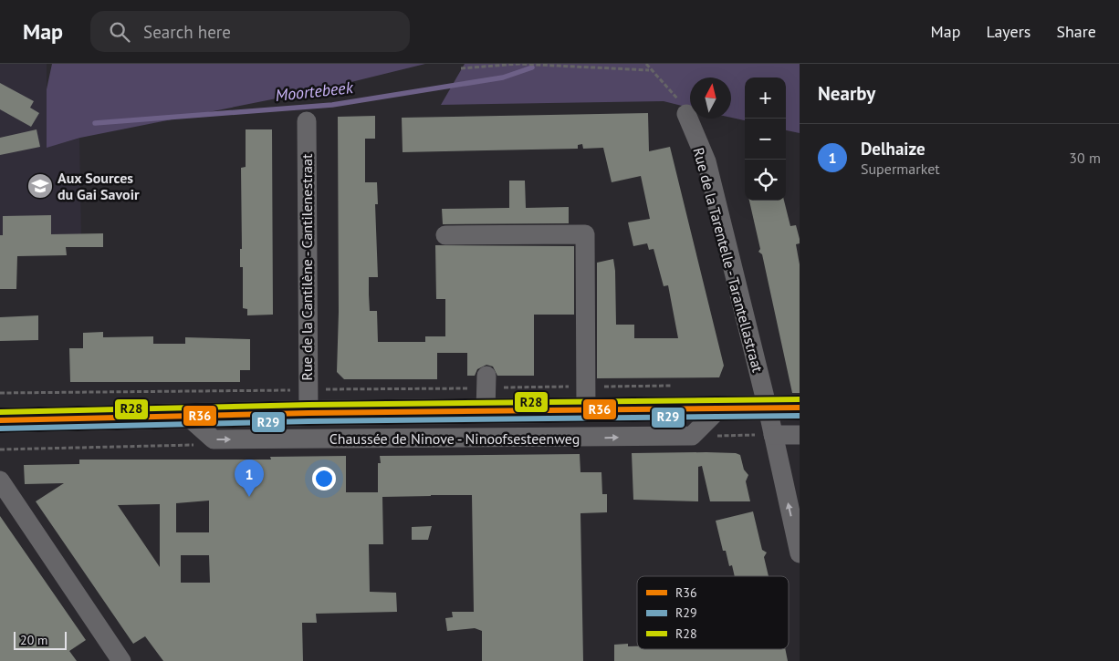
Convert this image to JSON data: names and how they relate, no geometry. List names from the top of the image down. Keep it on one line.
{"streets":{"street":["Rue de la Tarentelle - Tarantellastraat","Rue de la Cantilène - Cantilenestraat","Chaussée de Ninove - Ninoofsesteenweg"]},"one_way":["Chaussée de Ninove - Ninoofsesteenweg"],"water":["Moortebeek"],"places":{"school or university":["Aux Sources du Gai Savoir"]},"lines":["transit line R28","transit line R36","transit line R29"],"legend":["R36","R29","R28"],"scale_bar":"20 m","north":"top","page":{"header":"Map","search":"Search here","nav":["Map","Layers","Share"],"heading":"Nearby","map_buttons":["+","−"],"list":[{"mark":"1","name":"Delhaize","note":"Supermarket","value":"30 m"}],"pins":"1","scale":"20 m"}}
